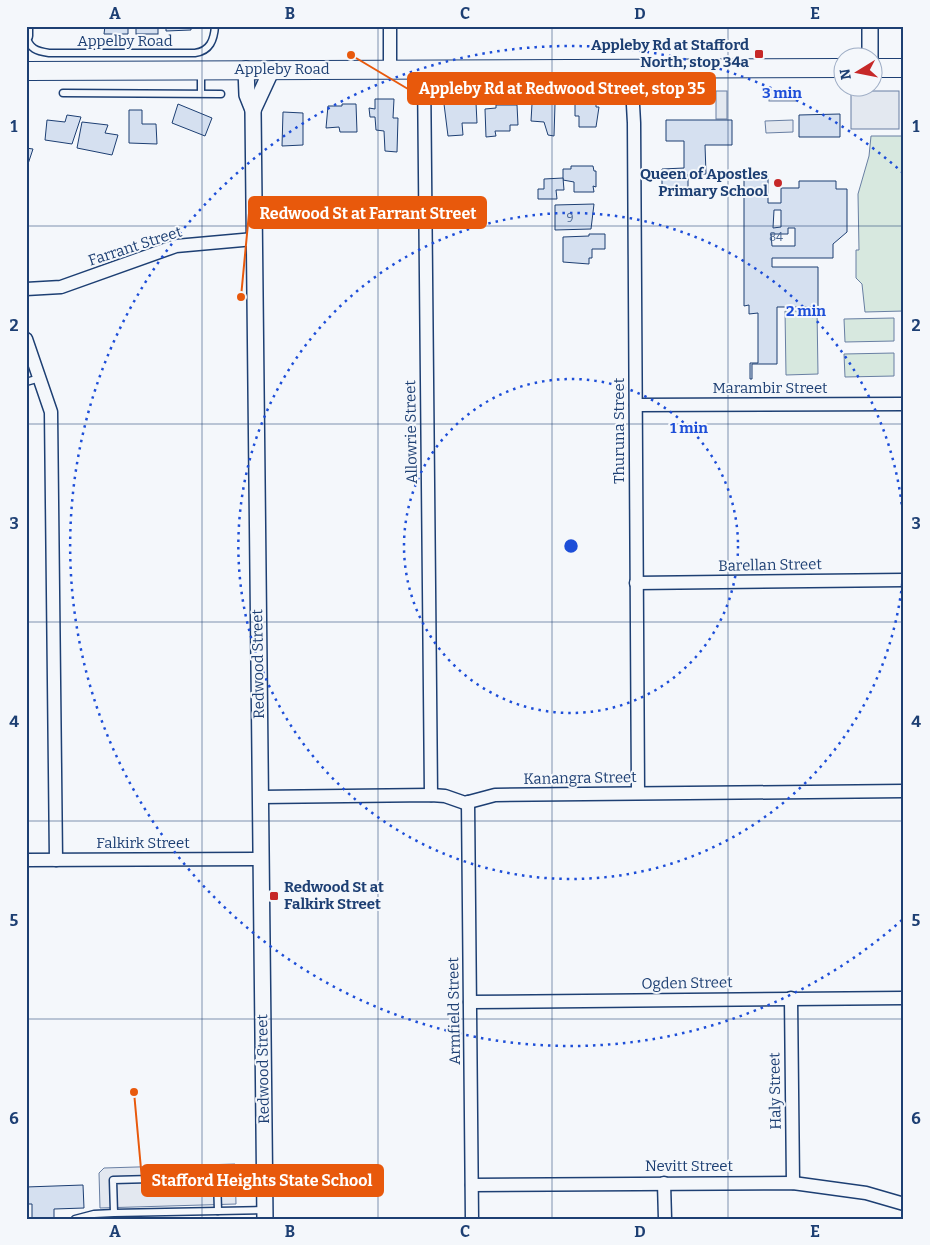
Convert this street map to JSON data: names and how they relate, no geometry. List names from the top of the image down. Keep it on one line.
{"streets":{"main road":["Appleby Road"],"street":["Farrant Street","Marambir Street","Thuruna Street","Allowrie Street","Barellan Street","Redwood Street","Kanangra Street","Falkirk Street","Ogden Street","Armfield Street","Haly Street","Nevitt Street"],"lane":["Appelby Road"]},"crossings":[["Appleby Road","Thuruna Street"],["Appleby Road","Allowrie Street"],["Appleby Road","Redwood Street"],["Farrant Street","Redwood Street"],["Marambir Street","Thuruna Street"],["Thuruna Street","Barellan Street"],["Thuruna Street","Kanangra Street"],["Allowrie Street","Kanangra Street"],["Redwood Street","Kanangra Street"],["Redwood Street","Falkirk Street"],["Kanangra Street","Armfield Street"],["Ogden Street","Armfield Street"],["Ogden Street","Haly Street"],["Armfield Street","Nevitt Street"],["Haly Street","Nevitt Street"]],"places":{"transit":["Appleby Rd at Stafford North, stop 34a","Redwood St at Falkirk Street"],"other":["Appleby Rd at Redwood Street, stop 35","Queen of Apostles Primary School","Redwood St at Farrant Street","Stafford Heights State School"]},"house_numbers":["9","84"],"north":"left","grid":{"columns":["A","B","C","D","E"],"rows":["1","2","3","4","5","6"]},"rings":["3 min","2 min","1 min"]}
